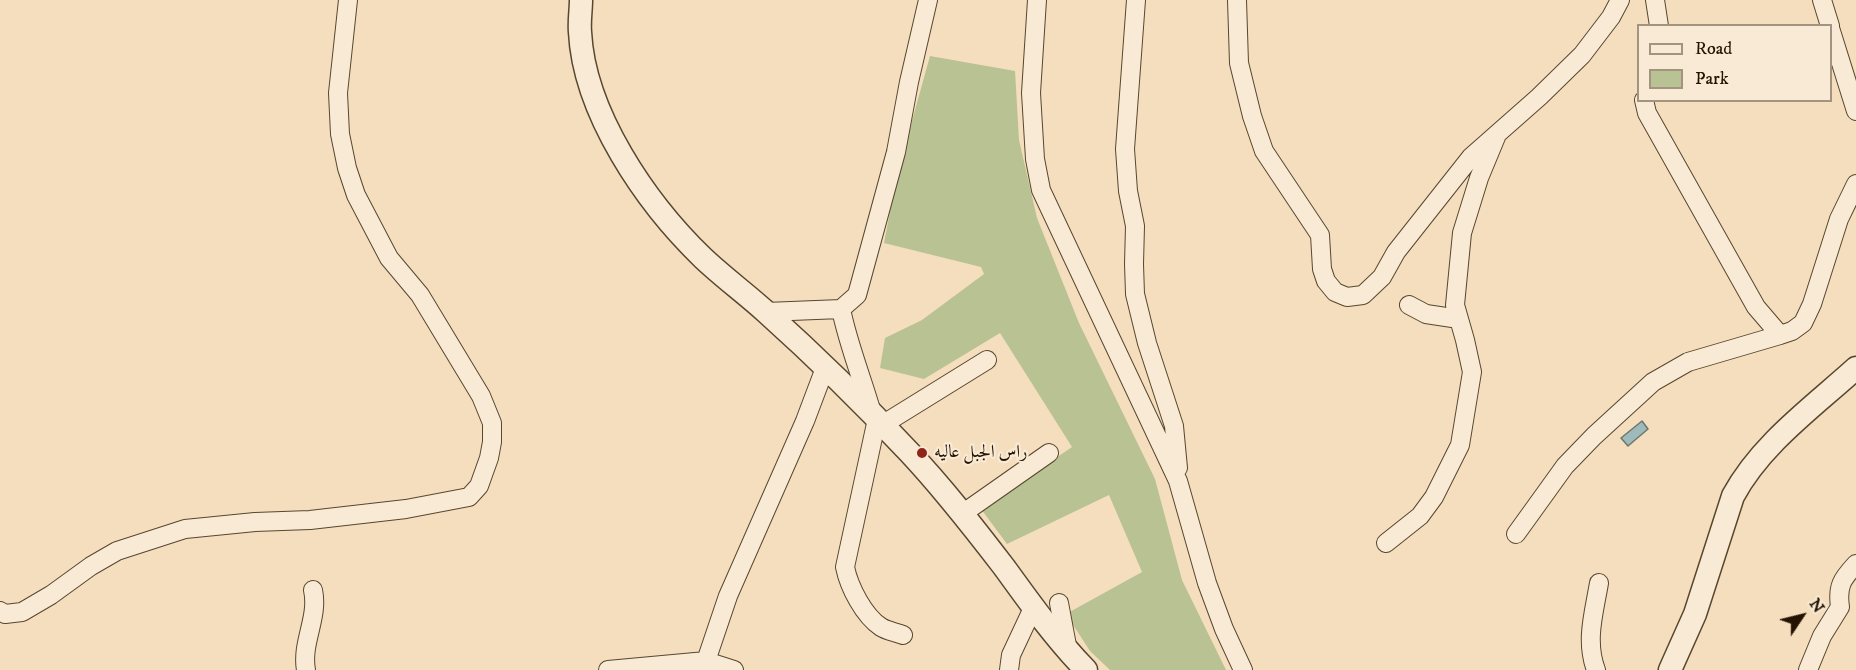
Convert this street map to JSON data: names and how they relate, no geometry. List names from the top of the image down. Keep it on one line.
{"places":["راس الجبل عاليه"],"legend":["Road","Park"],"north":"top right"}
